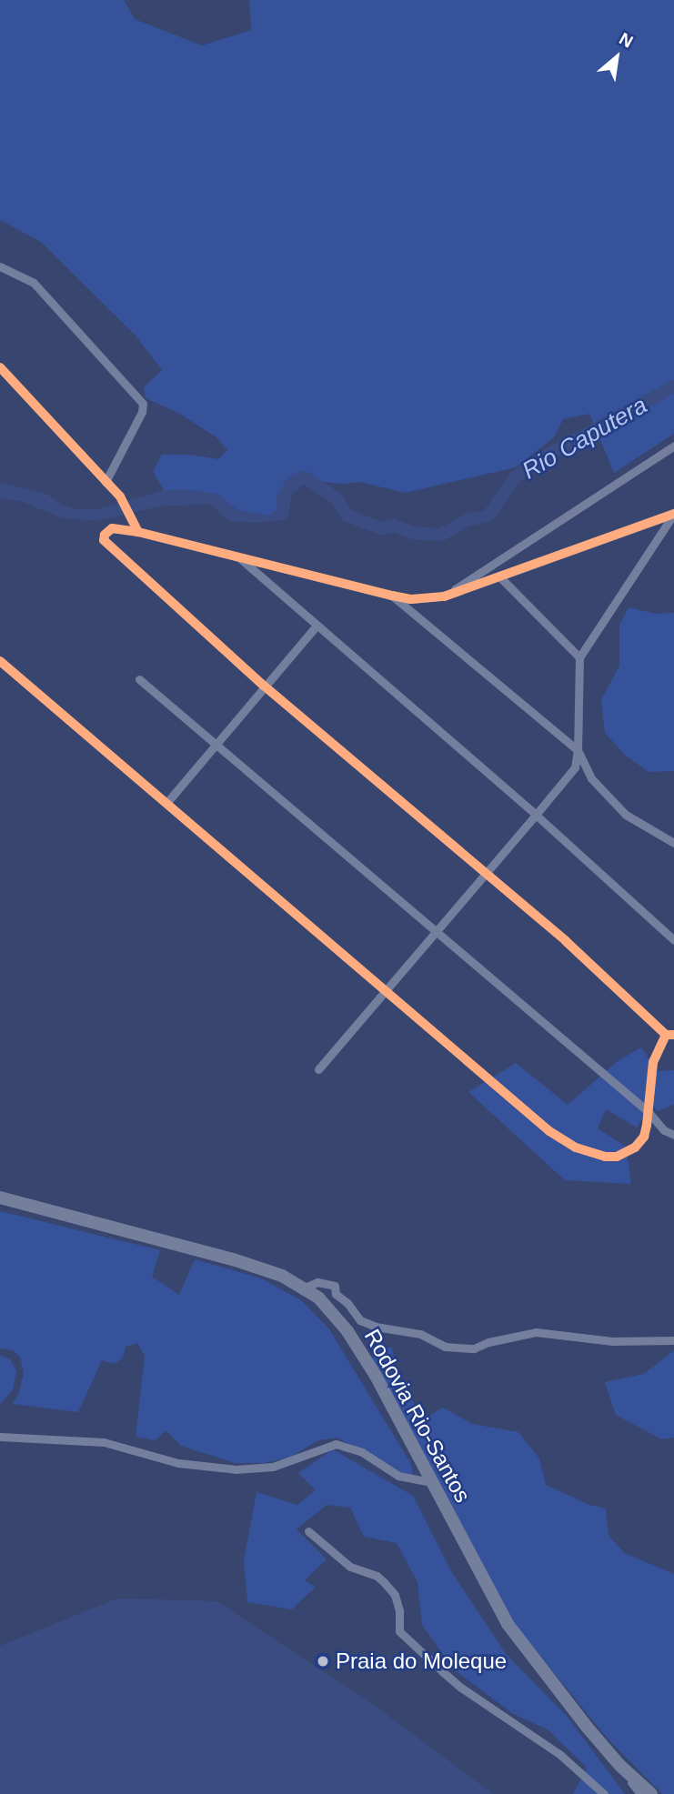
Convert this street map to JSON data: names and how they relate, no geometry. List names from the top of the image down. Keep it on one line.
{"streets":{"highway":["Rodovia Rio-Santos"]},"water":["Rio Caputera"],"places":["Praia do Moleque"],"north":"top right"}
